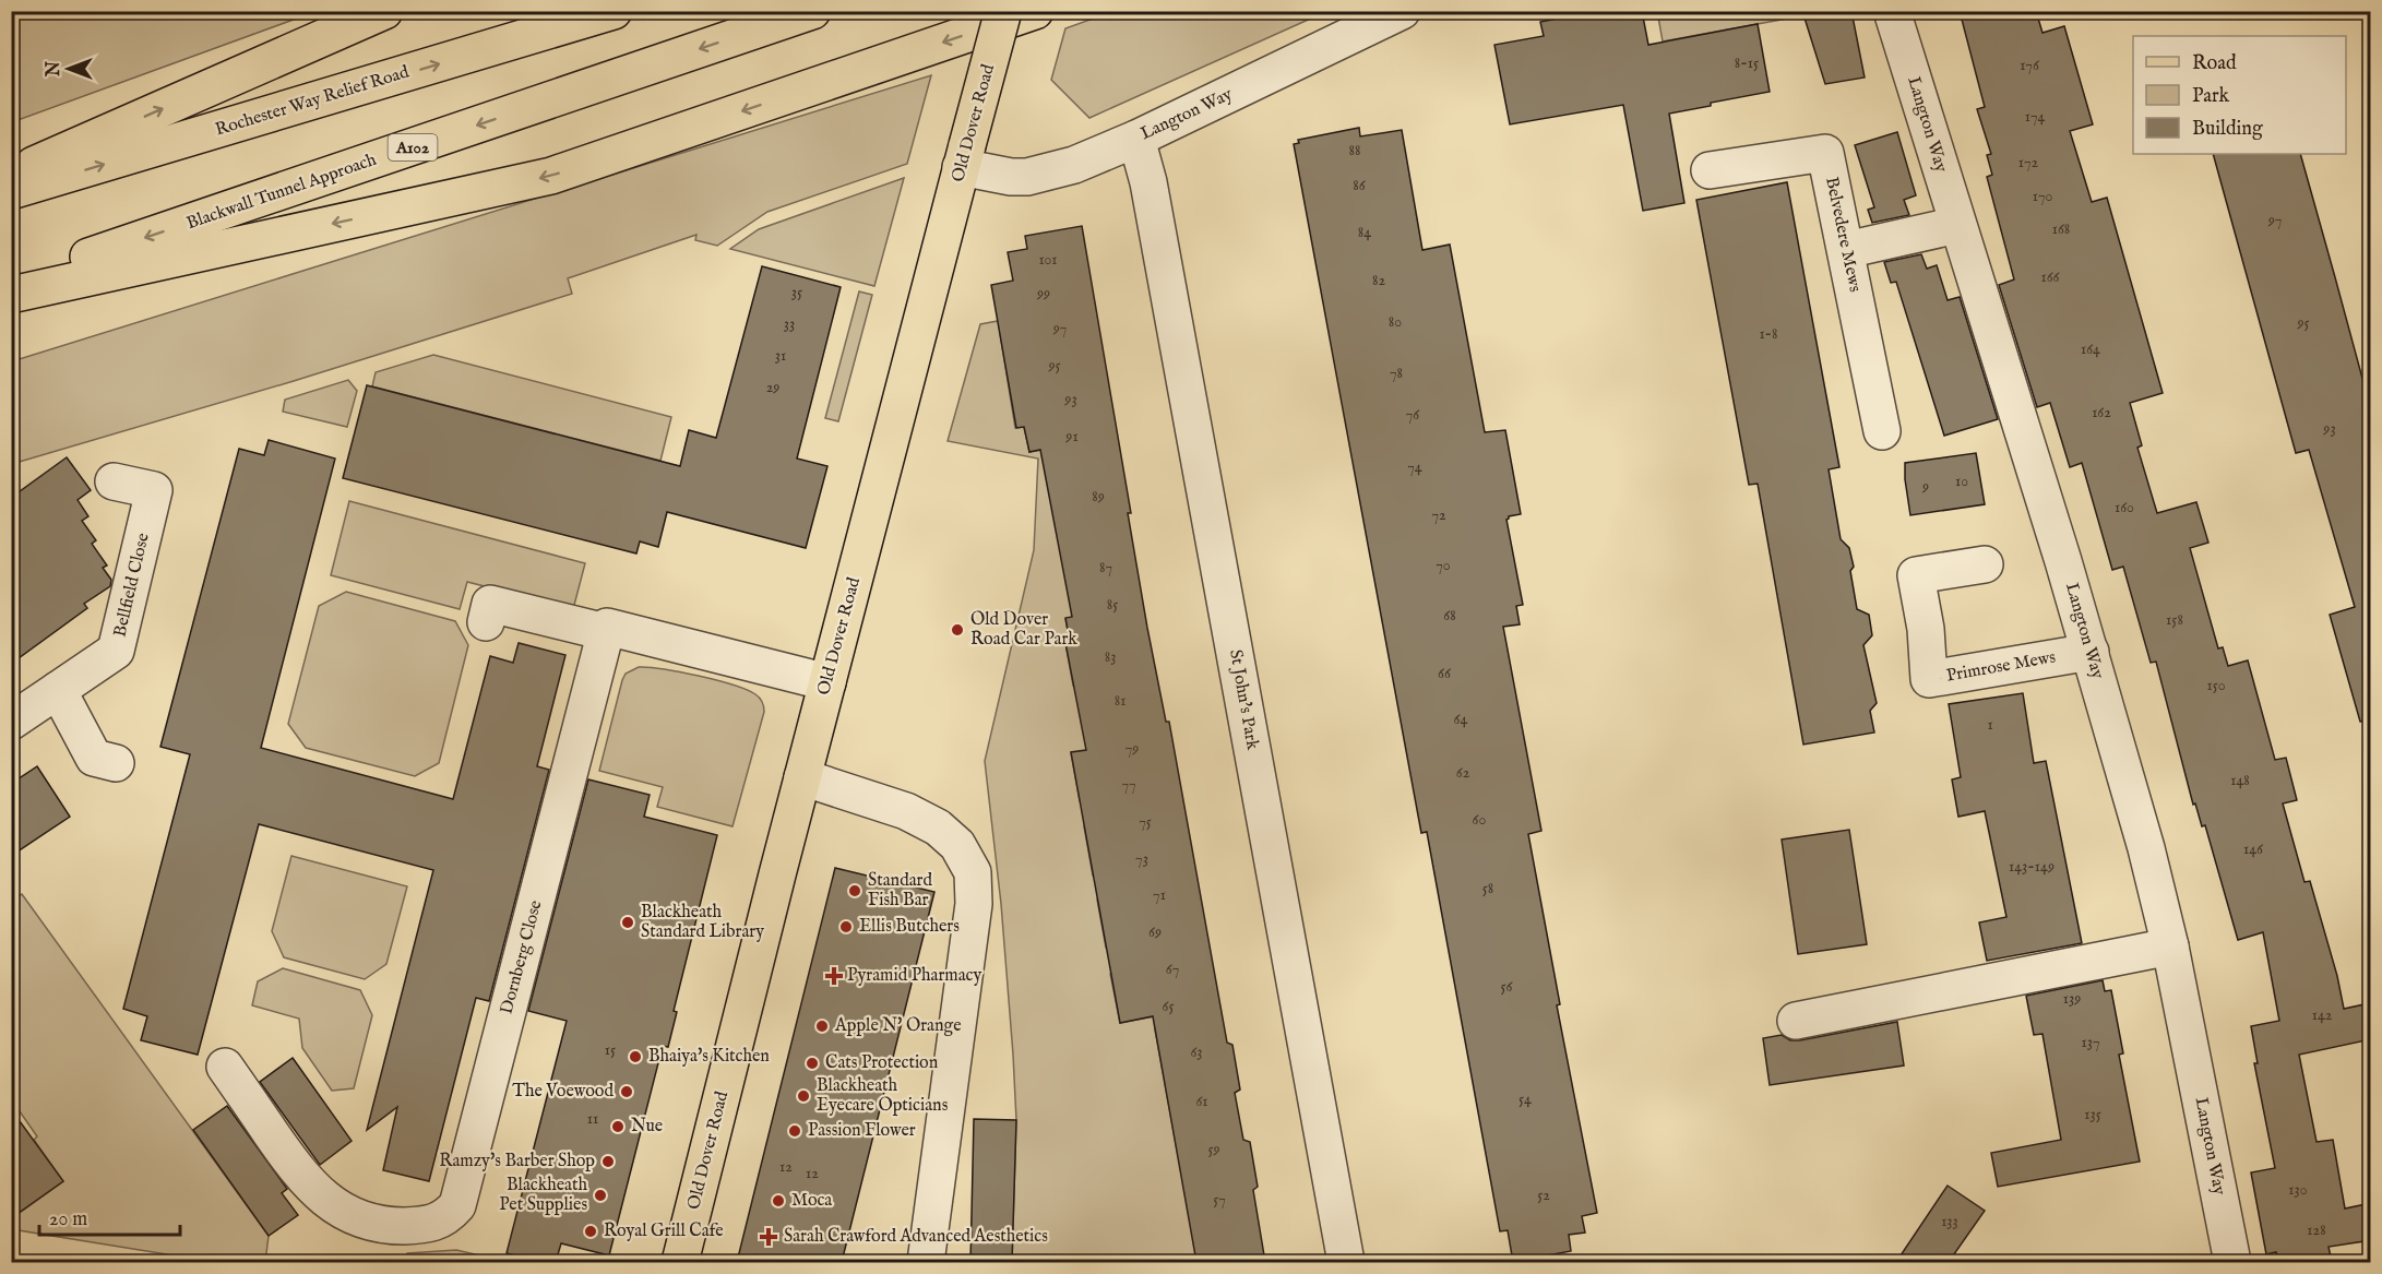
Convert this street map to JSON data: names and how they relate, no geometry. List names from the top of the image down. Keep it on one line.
{"streets":{"main road":["Rochester Way Relief Road","Old Dover Road","A102","Blackwall Tunnel Approach"],"street":["Langton Way","Belvedere Mews","Bellfield Close","Primrose Mews","St John's Park","Dornberg Close"]},"crossings":[["Langton Way","Old Dover Road"],["Langton Way","Primrose Mews"],["Langton Way","St John's Park"]],"places":{"other":["Old Dover Road Car Park","Standard Fish Bar","Blackheath Standard Library","Ellis Butchers","Apple N' Orange","Bhaiya's Kitchen","Cats Protection","The Voewood","Blackheath Eyecare Opticians","Nue","Passion Flower","Ramzy's Barber Shop","Blackheath Pet Supplies","Moca","Royal Grill Cafe"],"health":["Pyramid Pharmacy","Sarah Crawford Advanced Aesthetics"]},"house_numbers":["8-15","176","174","88","172","86","170","97","168","84","101","166","82","35","99","80","95","33","97","1-8","164","31","95","78","29","93","162","76","93","91","74","10","9","89","160","72","70","87","85","68","158","83","66","150","81","64","1","79","62","148","77","60","75","146","73","143-149","58","71","69","67","56","139","65","142","137","15","63","54","61","135","11","59","12","12","130","52","57","133","128"],"legend":["Road","Park","Building"],"scale_bar":"20 m","north":"left"}
